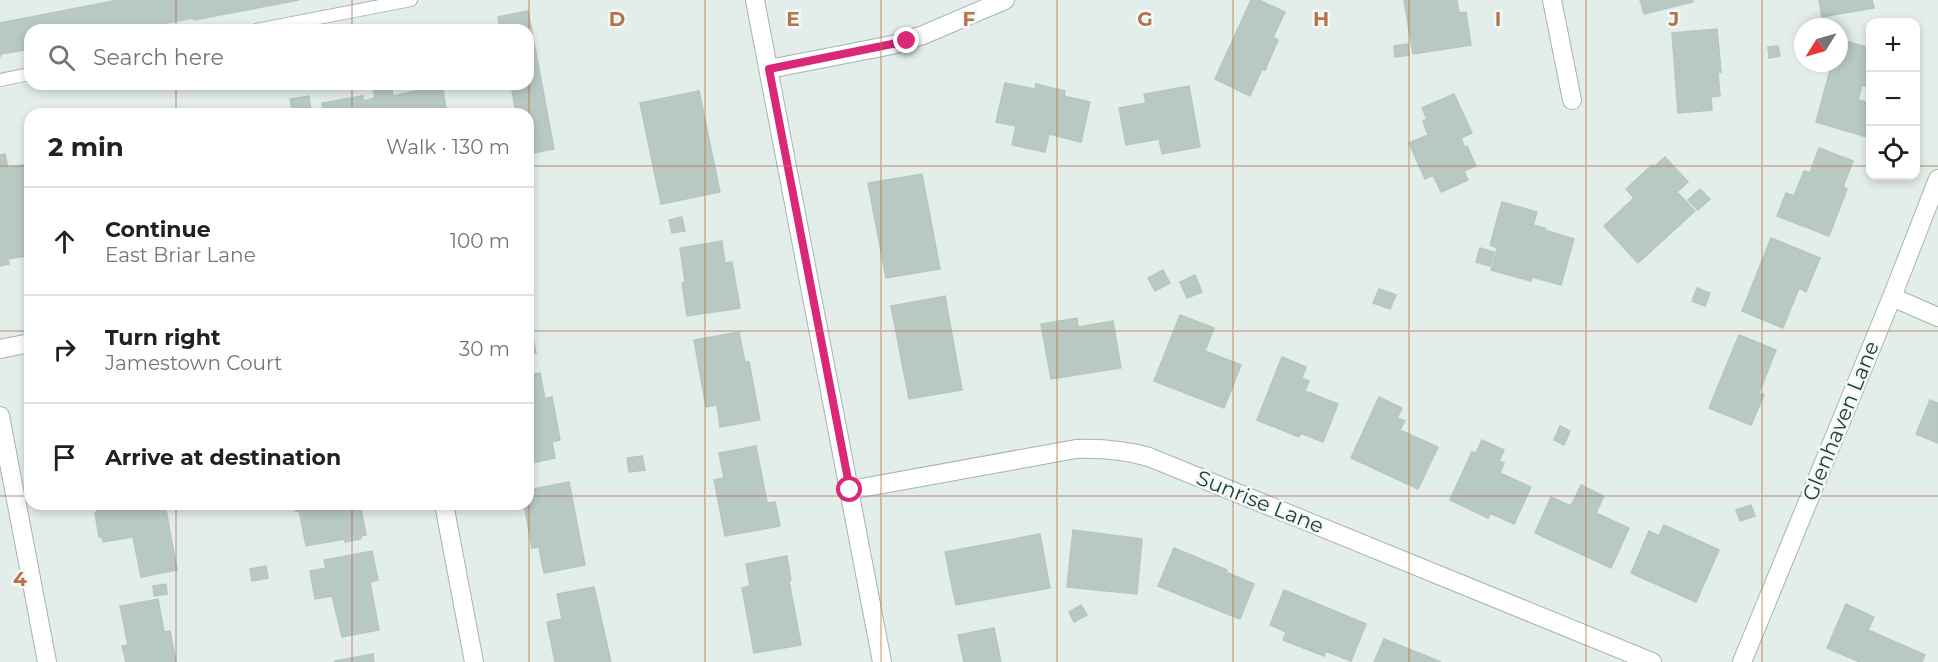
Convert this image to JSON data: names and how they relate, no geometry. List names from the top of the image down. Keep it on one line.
{"streets":{"street":["Glenhaven Lane","Sunrise Lane"]},"north":"bottom left","page":{"map_buttons":["+","−"],"search":"Search here","heading":["2 min","Walk · 130 m"],"list":[["Continue","East Briar Lane","100 m"],["Turn right","Jamestown Court","30 m"],"Arrive at destination"]},"grid":{"columns":["D","E","F","G","H","I","J"],"rows":["4"]}}
